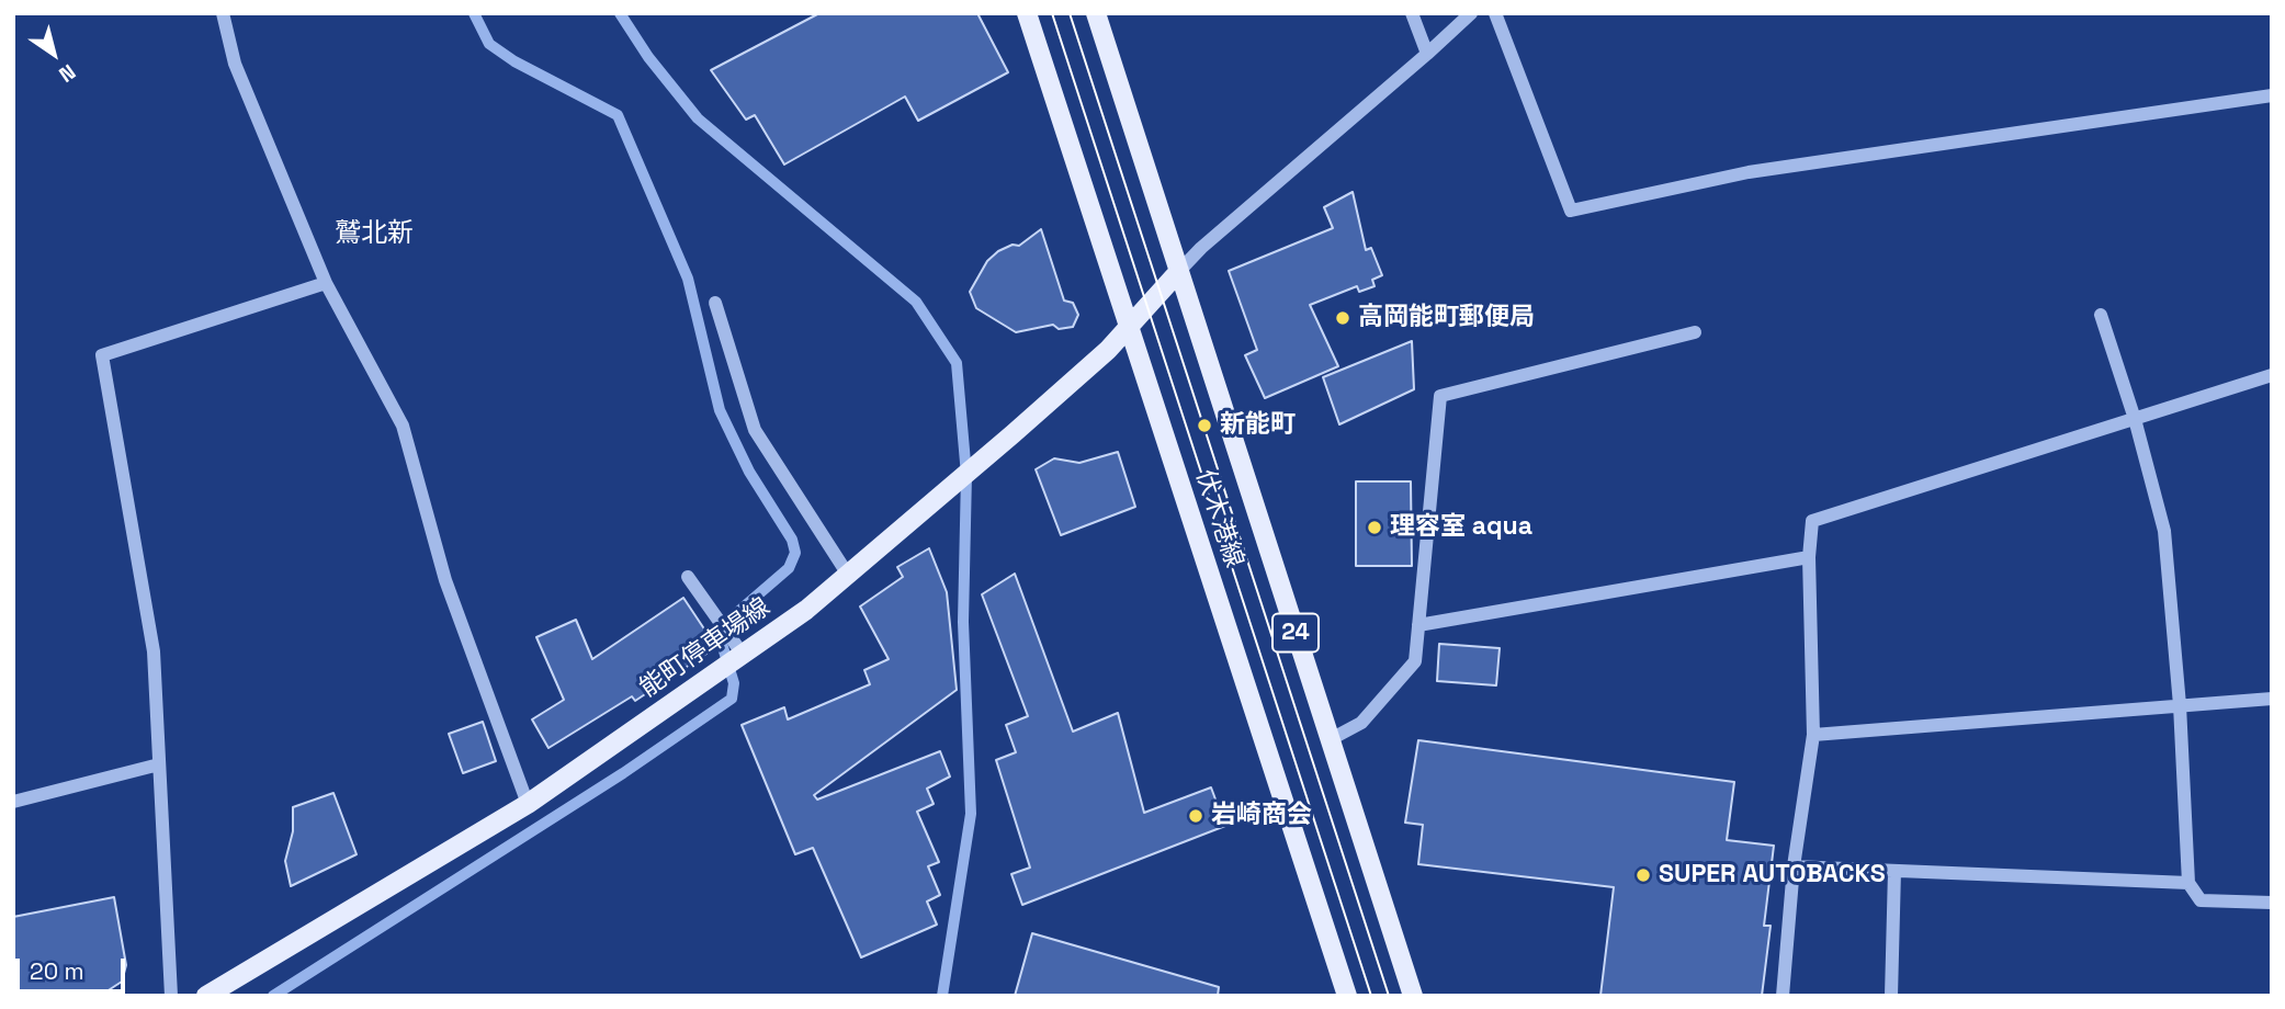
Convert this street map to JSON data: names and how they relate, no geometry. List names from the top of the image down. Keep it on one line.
{"streets":{"main road":["伏木港線","24","能町停車場線"]},"crossings":[["伏木港線","能町停車場線"]],"districts":["鷲北新"],"places":["高岡能町郵便局","新能町","理容室 aqua","岩崎商会","SUPER AUTOBACKS"],"scale_bar":"20 m","north":"bottom right"}
